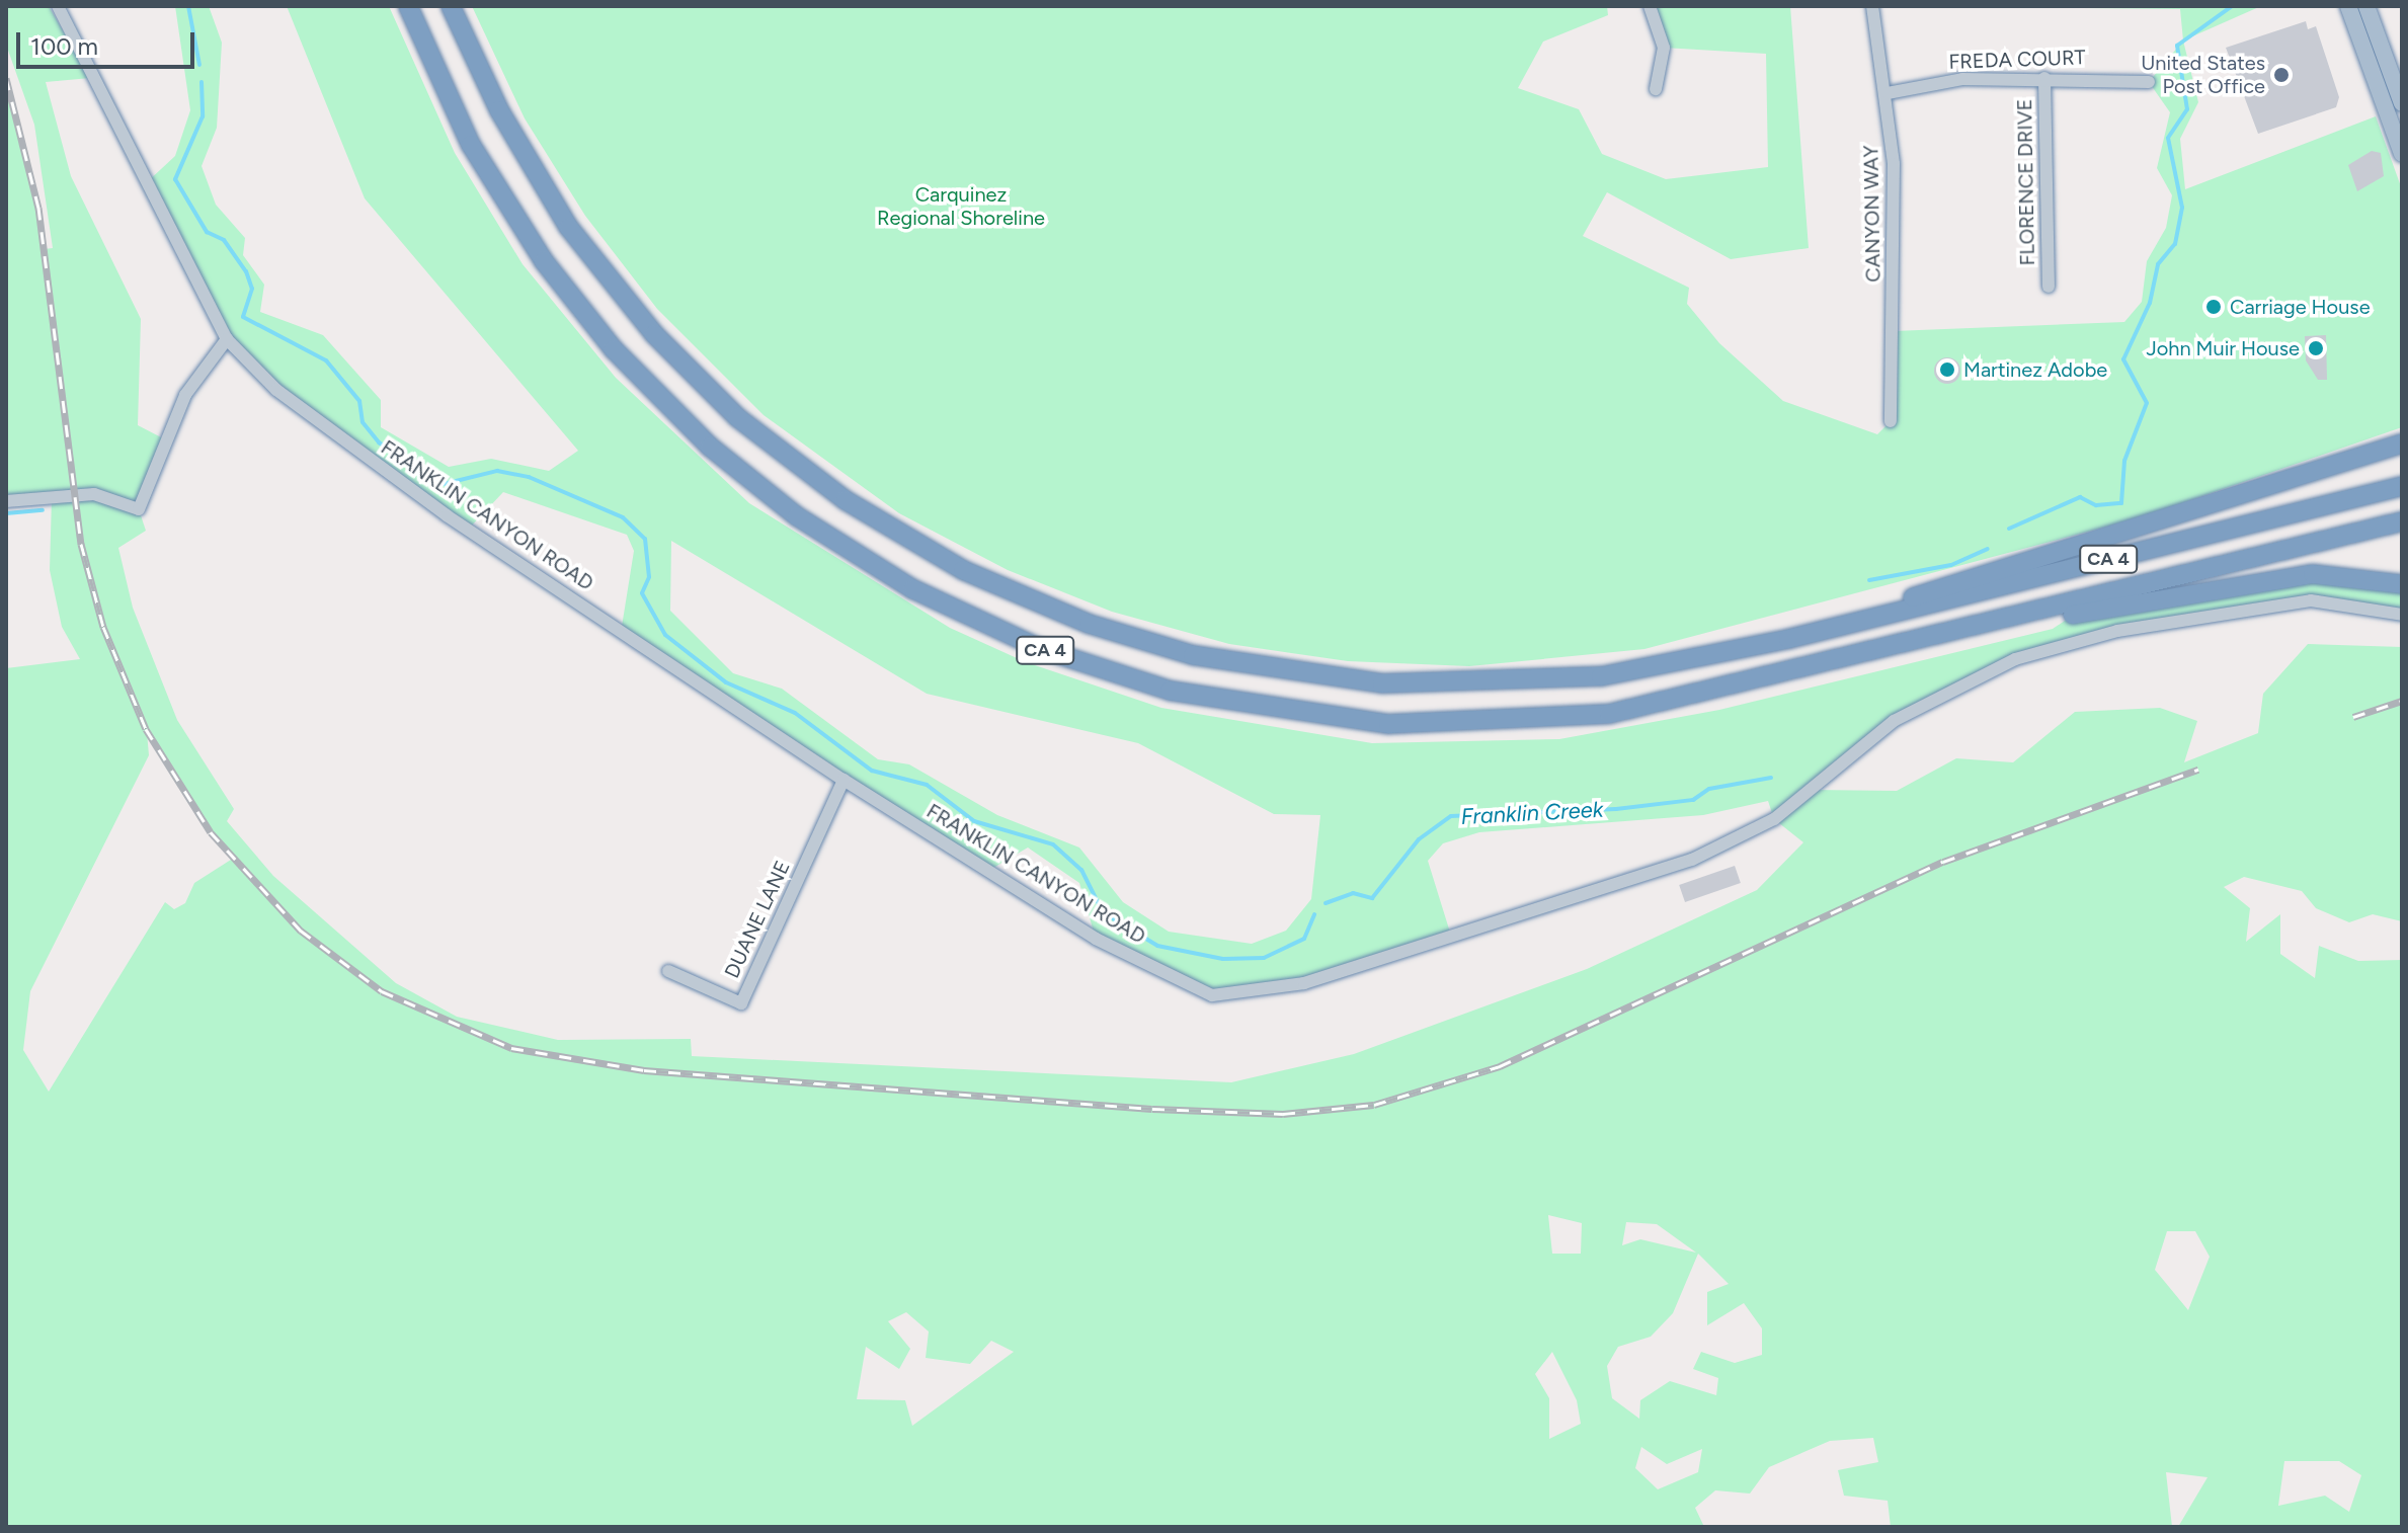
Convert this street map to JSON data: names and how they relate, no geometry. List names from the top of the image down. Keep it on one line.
{"streets":{"highway":["CA 4"],"street":["FREDA COURT","FLORENCE DRIVE","CANYON WAY","FRANKLIN CANYON ROAD","DUANE LANE"]},"crossings":[["FREDA COURT","FLORENCE DRIVE"],["FREDA COURT","CANYON WAY"],["FRANKLIN CANYON ROAD","DUANE LANE"]],"water":["Franklin Creek"],"parks":["Carquinez Regional Shoreline"],"places":["United States Post Office","Carriage House","John Muir House","Martinez Adobe"],"scale_bar":"100 m"}
